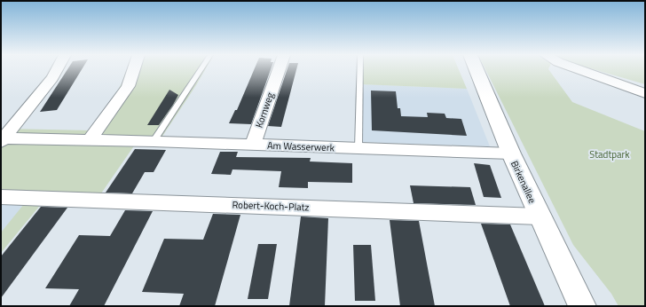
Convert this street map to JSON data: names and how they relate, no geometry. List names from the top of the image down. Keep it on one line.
{"streets":{"street":["Kornweg","Am Wasserwerk","Birkenallee","Robert-Koch-Platz"]},"crossings":[["Kornweg","Am Wasserwerk"],["Am Wasserwerk","Birkenallee"],["Birkenallee","Robert-Koch-Platz"]],"parks":["Stadtpark"]}
